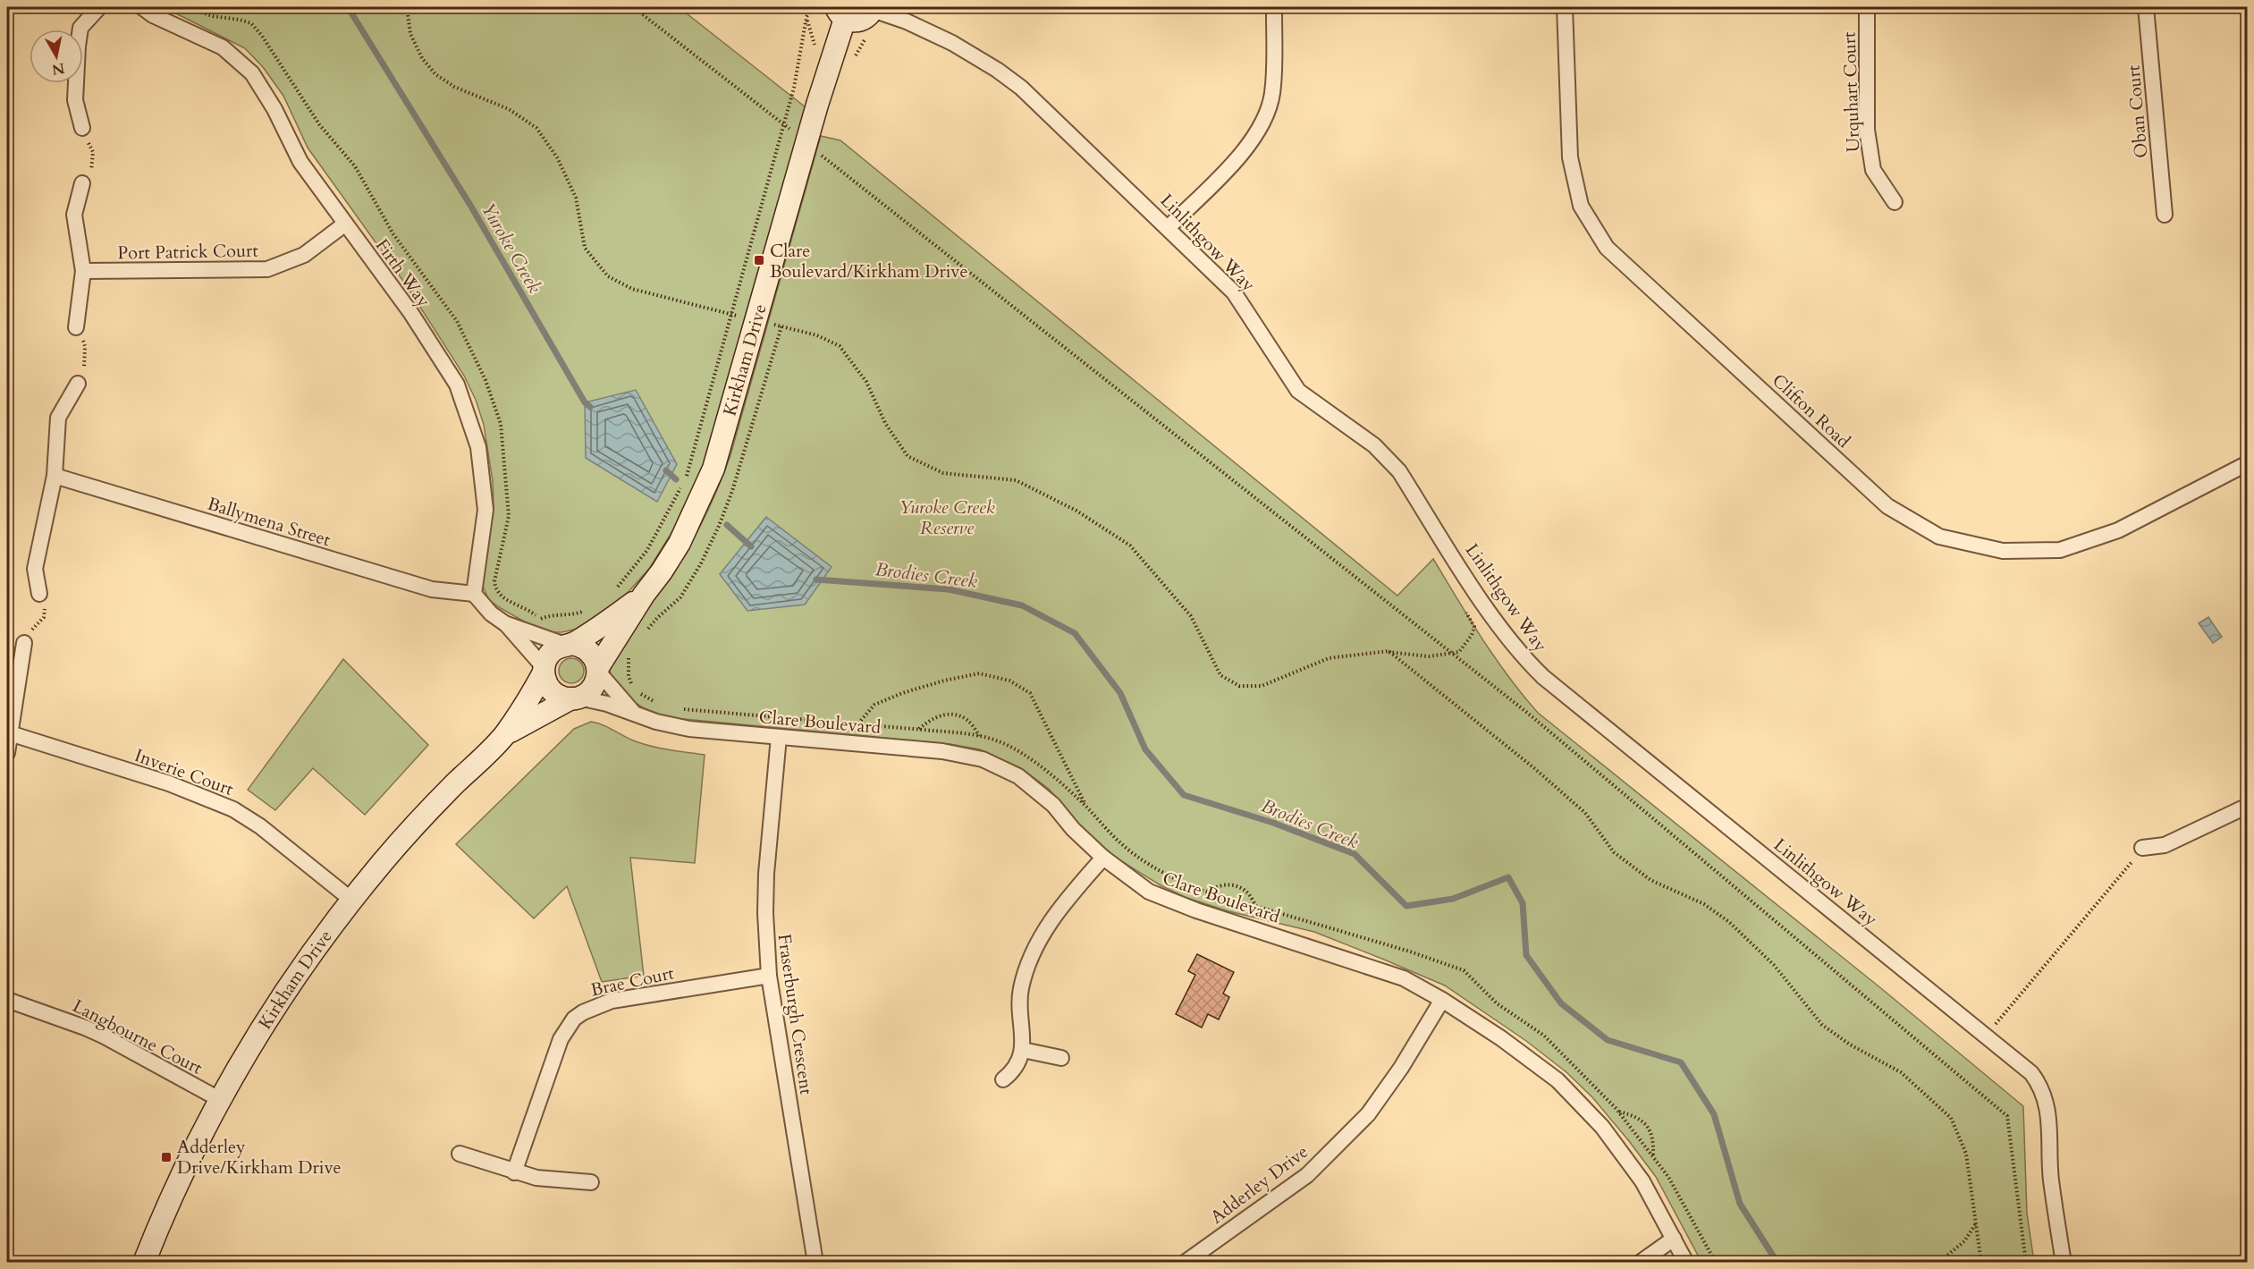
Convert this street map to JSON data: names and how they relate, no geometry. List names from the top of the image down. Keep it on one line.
{"streets":{"street":["Urquhart Court","Oban Court","Linlithgow Way","Port Patrick Court","Firth Way","Kirkham Drive","Clifton Road","Ballymena Street","Clare Boulevard","Inverie Court","Brae Court","Fraserburgh Crescent","Langbourne Court","Adderley Drive"]},"crossings":[["Port Patrick Court","Firth Way"],["Firth Way","Ballymena Street"],["Kirkham Drive","Clare Boulevard"],["Kirkham Drive","Inverie Court"],["Kirkham Drive","Langbourne Court"],["Clare Boulevard","Fraserburgh Crescent"],["Clare Boulevard","Adderley Drive"],["Brae Court","Fraserburgh Crescent"]],"water":["Yuroke Creek","Brodies Creek"],"parks":["Yuroke Creek Reserve"],"places":{"transit":["Clare Boulevard/Kirkham Drive","Adderley Drive/Kirkham Drive"]},"north":"bottom"}
